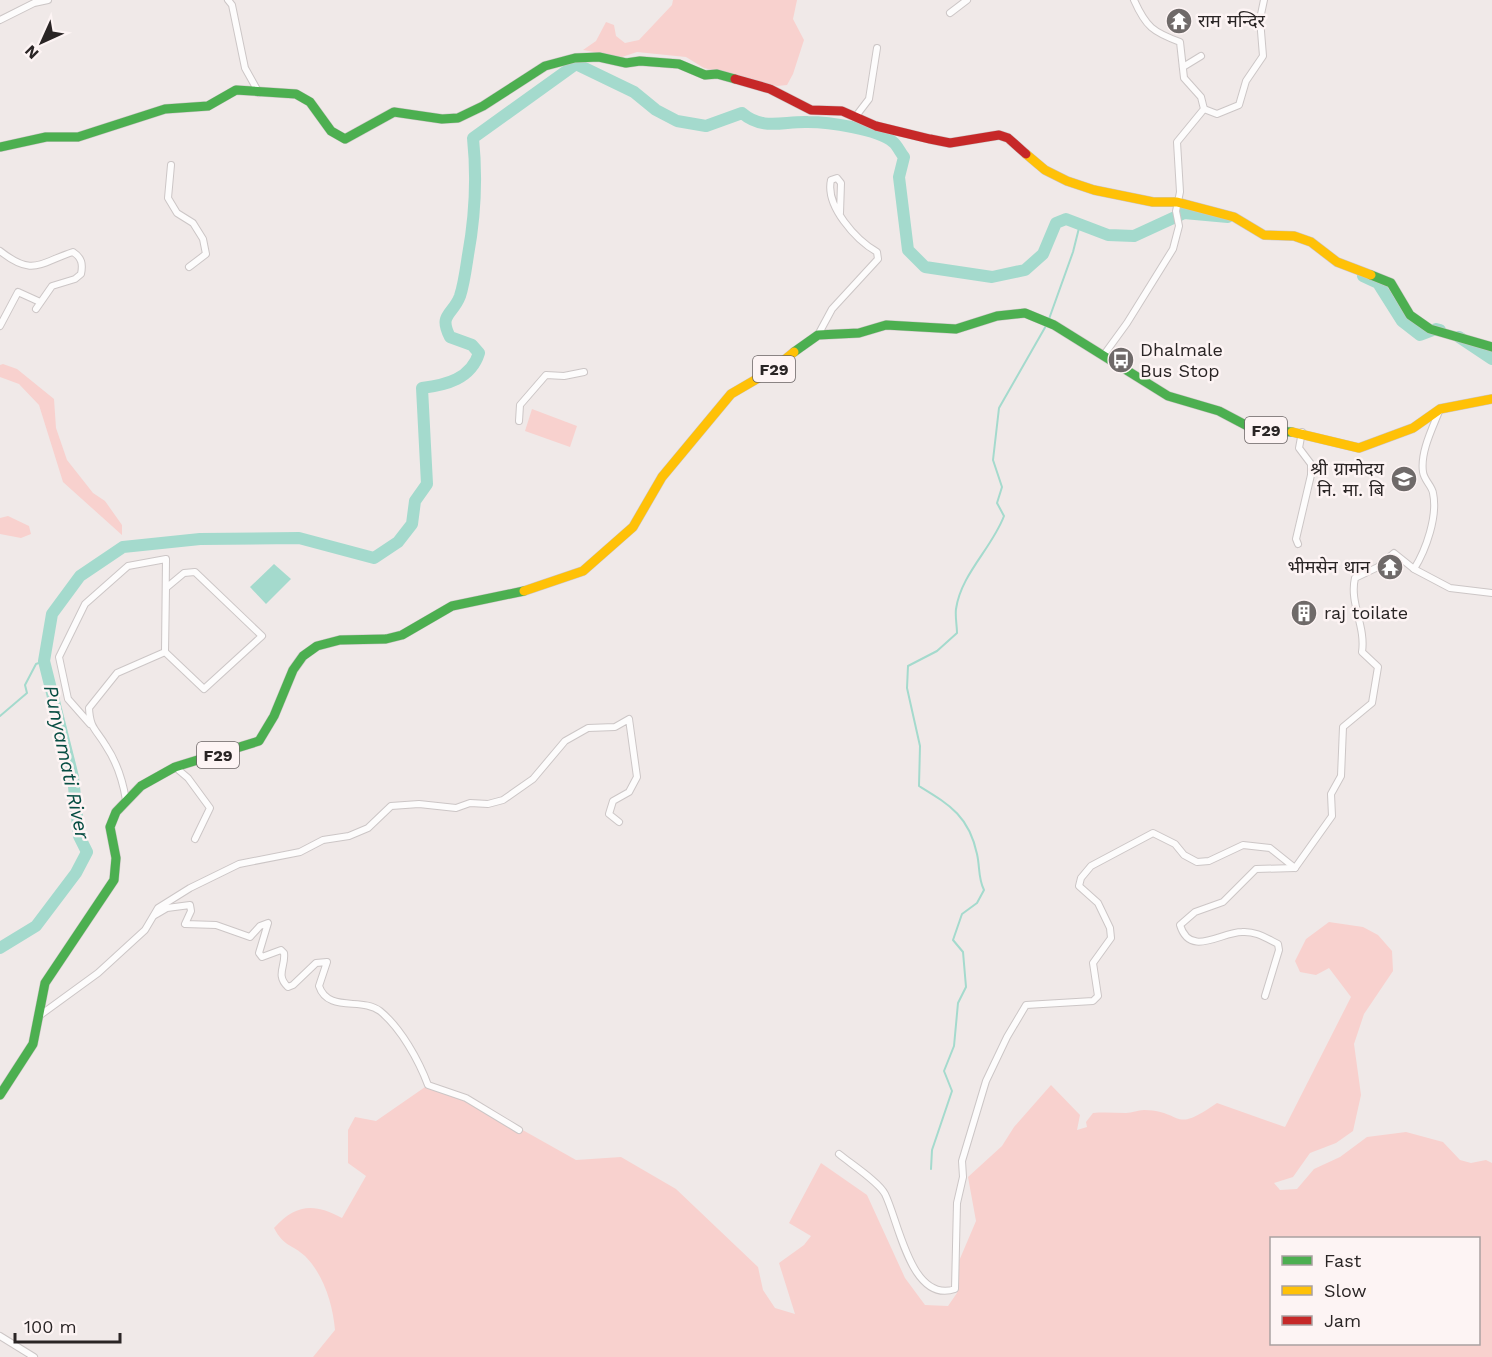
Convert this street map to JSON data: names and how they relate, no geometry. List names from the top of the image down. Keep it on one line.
{"streets":{"main road":["F29"]},"water":["Punyamati River"],"places":{"temple":["राम मन्दिर","भीमसेन थान"],"bus stop":["Dhalmale Bus Stop"],"school or university":["श्री ग्रामोदय नि. मा. बि"],"building":["raj toilate"]},"legend":["Fast","Slow","Jam"],"scale_bar":"100 m","north":"bottom left"}
